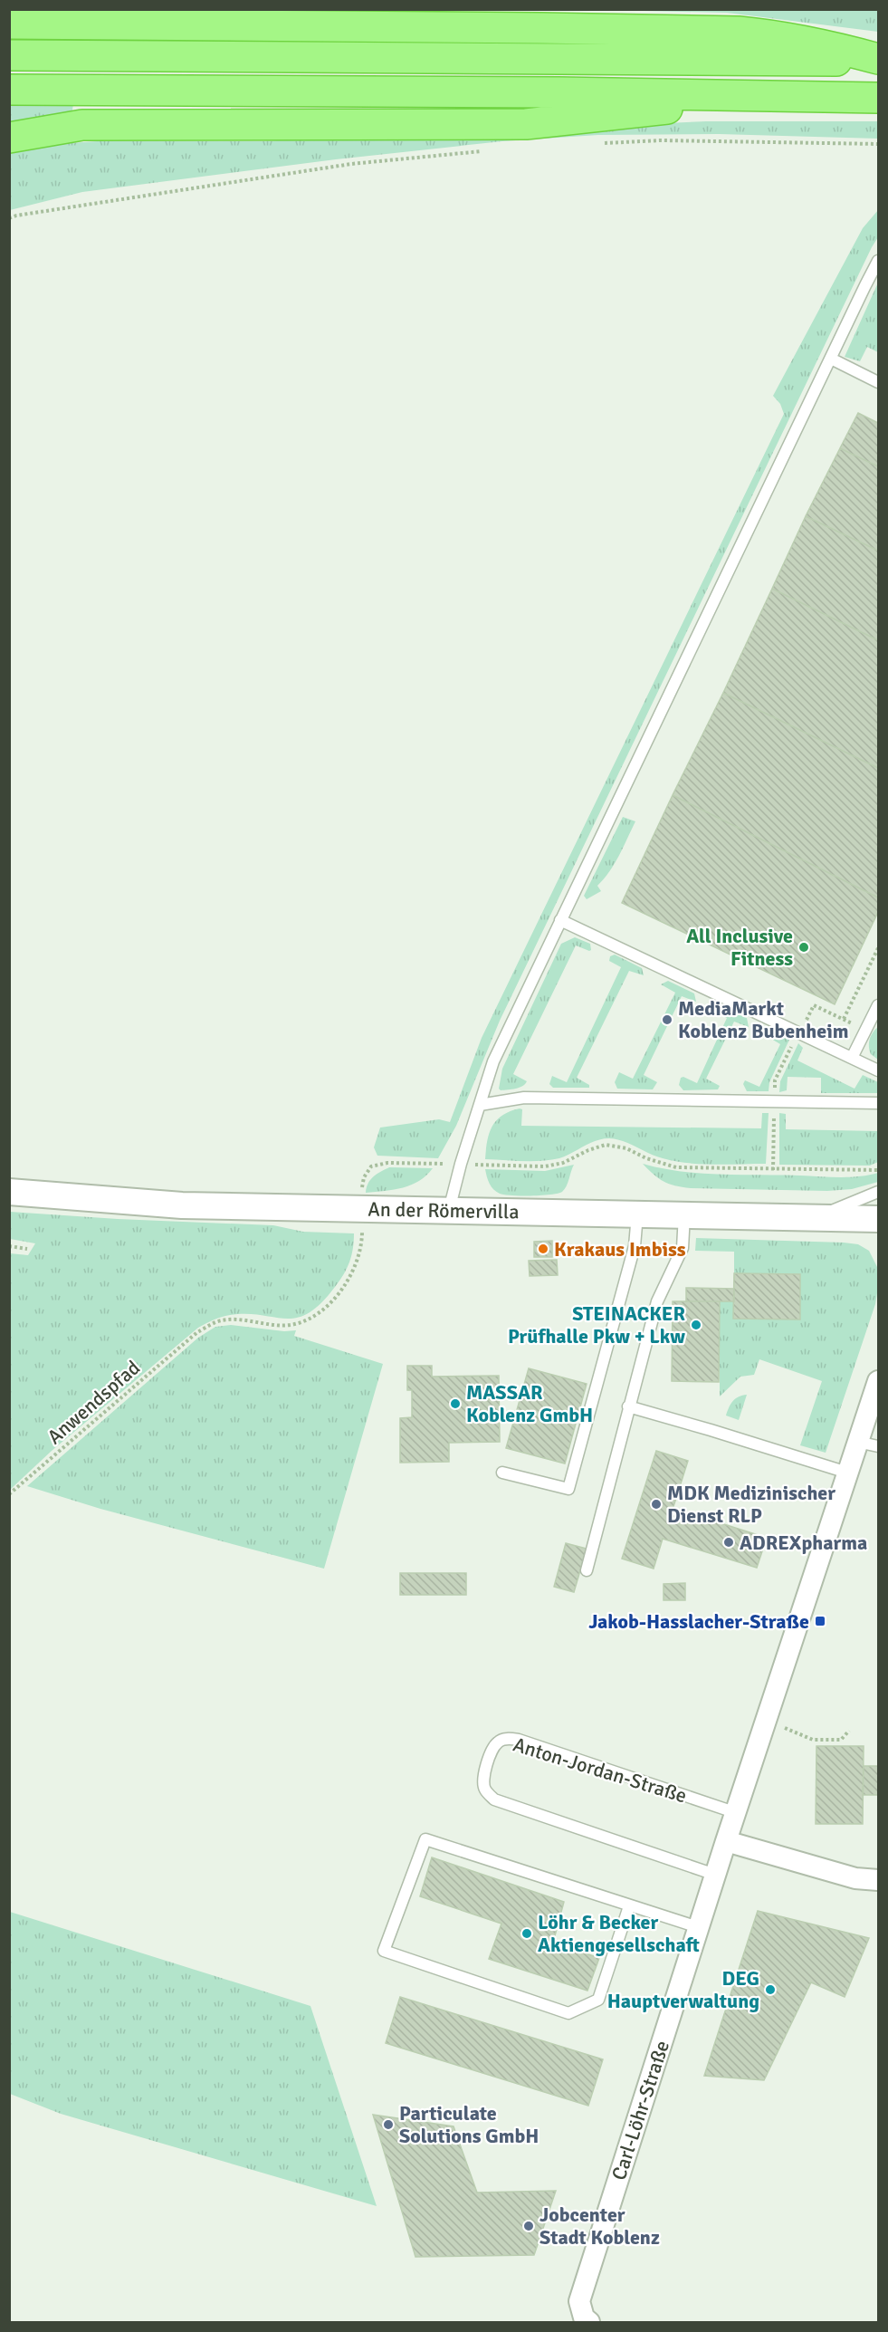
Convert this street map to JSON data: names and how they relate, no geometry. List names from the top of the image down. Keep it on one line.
{"streets":{"street":["An der Römervilla","Carl-Löhr-Straße"],"lane":["Anton-Jordan-Straße"],"path":["Anwendspfad"]},"crossings":[["An der Römervilla","Anwendspfad"],["Anton-Jordan-Straße","Carl-Löhr-Straße"]],"places":{"other":["All Inclusive Fitness","MediaMarkt Koblenz Bubenheim","Krakaus Imbiss","STEINACKER Prüfhalle Pkw + Lkw","MASSAR Koblenz GmbH","MDK Medizinischer Dienst RLP","ADREXpharma","Löhr & Becker Aktiengesellschaft","DEG Hauptverwaltung","Particulate Solutions GmbH","Jobcenter Stadt Koblenz"],"transit":["Jakob-Hasslacher-Straße"]}}
